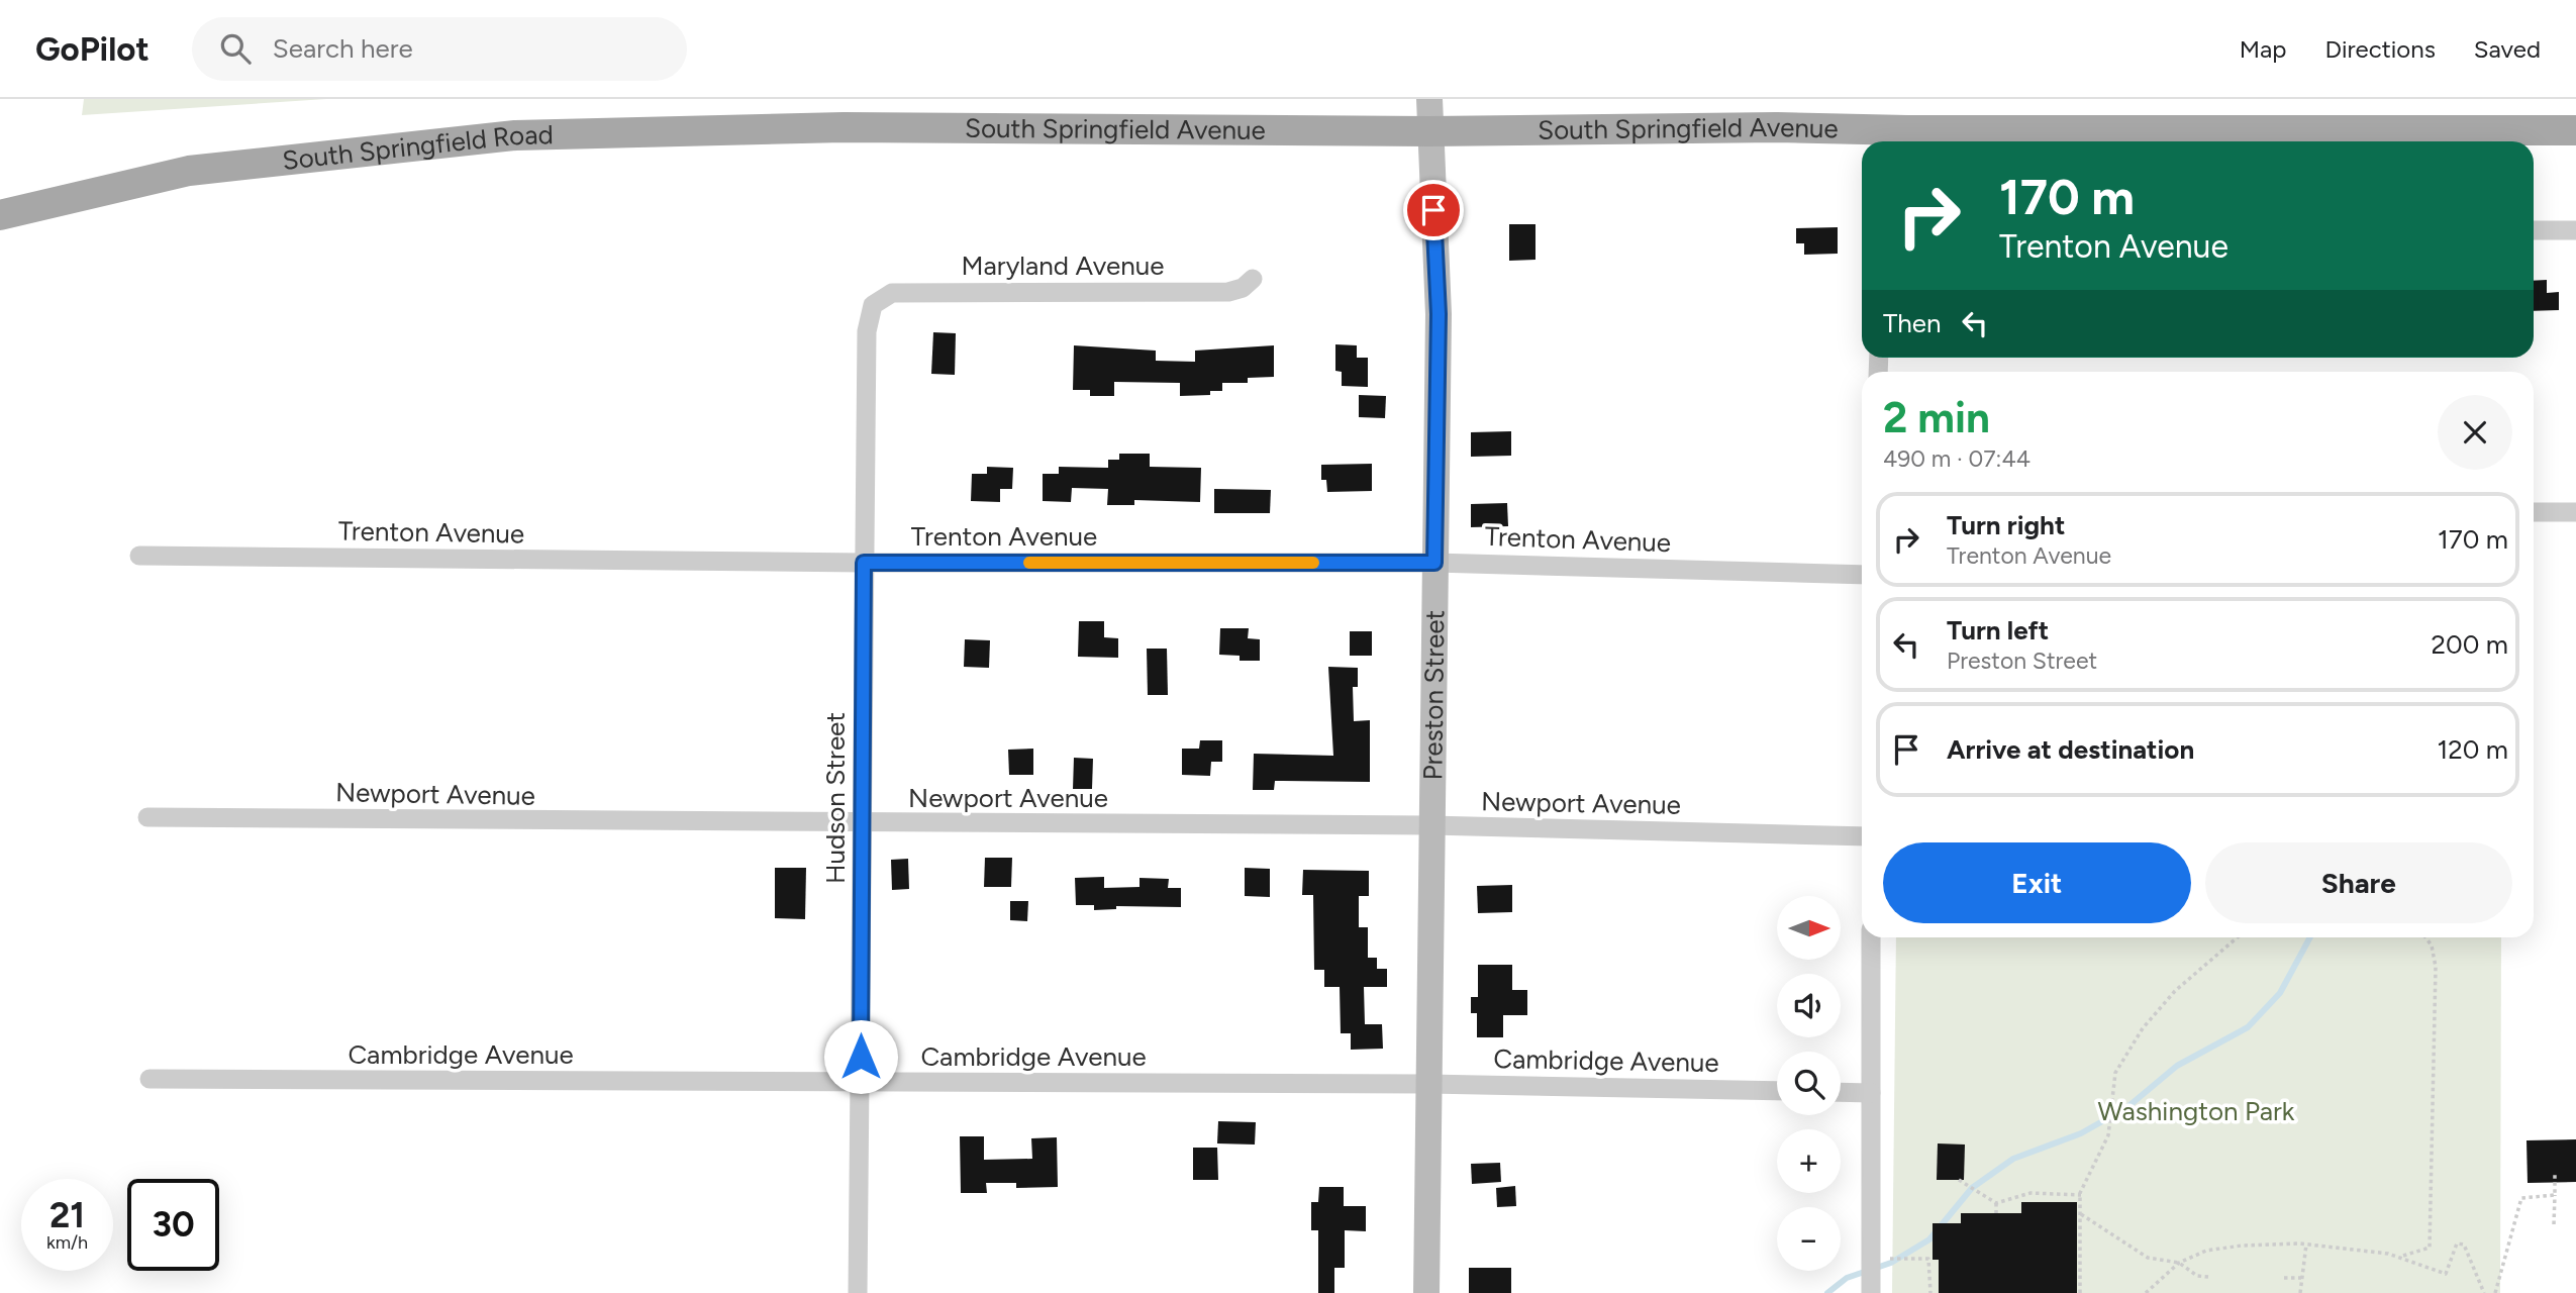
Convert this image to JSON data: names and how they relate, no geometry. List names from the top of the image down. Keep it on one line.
{"streets":{"main road":["South Springfield Avenue","South Springfield Road"],"street":["Maryland Avenue","Trenton Avenue","Preston Street","Newport Avenue","Hudson Street","Cambridge Avenue"]},"crossings":[["South Springfield Avenue","South Springfield Road"],["South Springfield Avenue","Preston Street"],["Maryland Avenue","Hudson Street"],["Trenton Avenue","Preston Street"],["Trenton Avenue","Hudson Street"],["Preston Street","Newport Avenue"],["Preston Street","Cambridge Avenue"],["Newport Avenue","Hudson Street"],["Hudson Street","Cambridge Avenue"]],"parks":["Washington Park"],"north":"right","page":{"header":"GoPilot","search":"Search here","nav":["Map","Directions","Saved"],"turn":["170 m","Trenton Avenue"],"then":"Then","heading":["2 min","490 m · 07:44"],"list":[{"name":"Turn right","note":"Trenton Avenue","value":"170 m"},{"name":"Turn left","note":"Preston Street","value":"200 m"},{"name":"Arrive at destination","value":"120 m"}],"buttons":["Exit","Share"],"map_buttons":["+","−"],"speed":"21 km/h","limit":"30"}}
